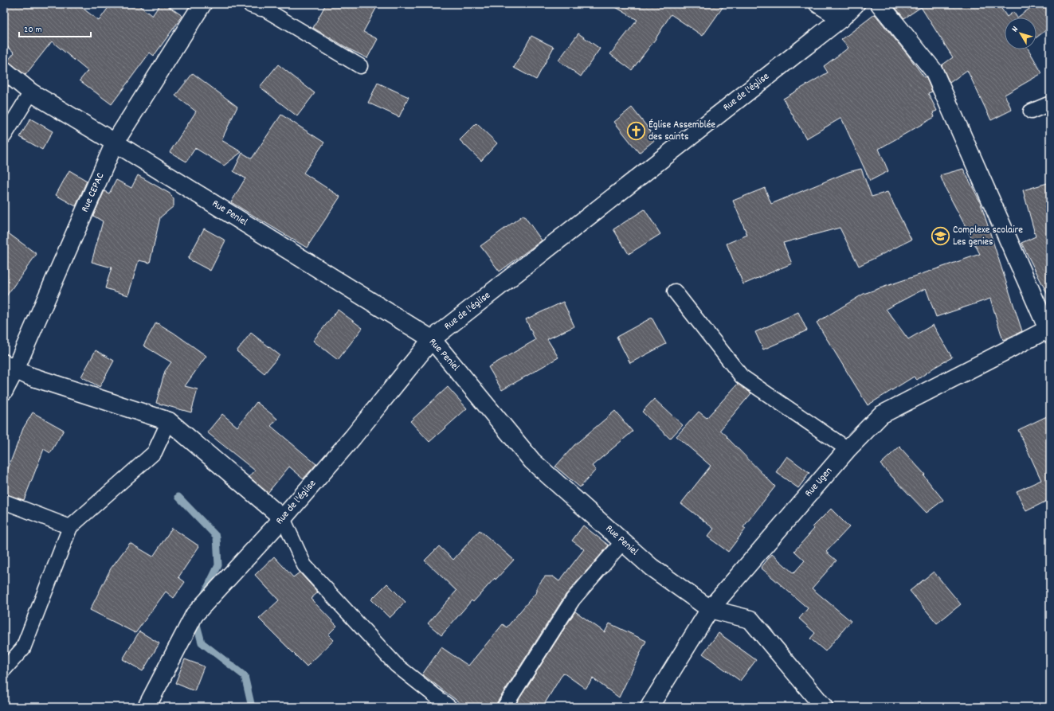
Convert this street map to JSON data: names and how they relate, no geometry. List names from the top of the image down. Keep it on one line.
{"streets":{"street":["Rue de l'église","Rue CEPAC","Rue Peniel","Rue Ugen"]},"crossings":[["Rue de l'église","Rue Peniel"],["Rue CEPAC","Rue Peniel"],["Rue Peniel","Rue Ugen"]],"places":{"church":["Église Assemblée des saints"],"school or university":["Complexe scolaire Les genies"]},"scale_bar":"20 m","north":"top left"}
